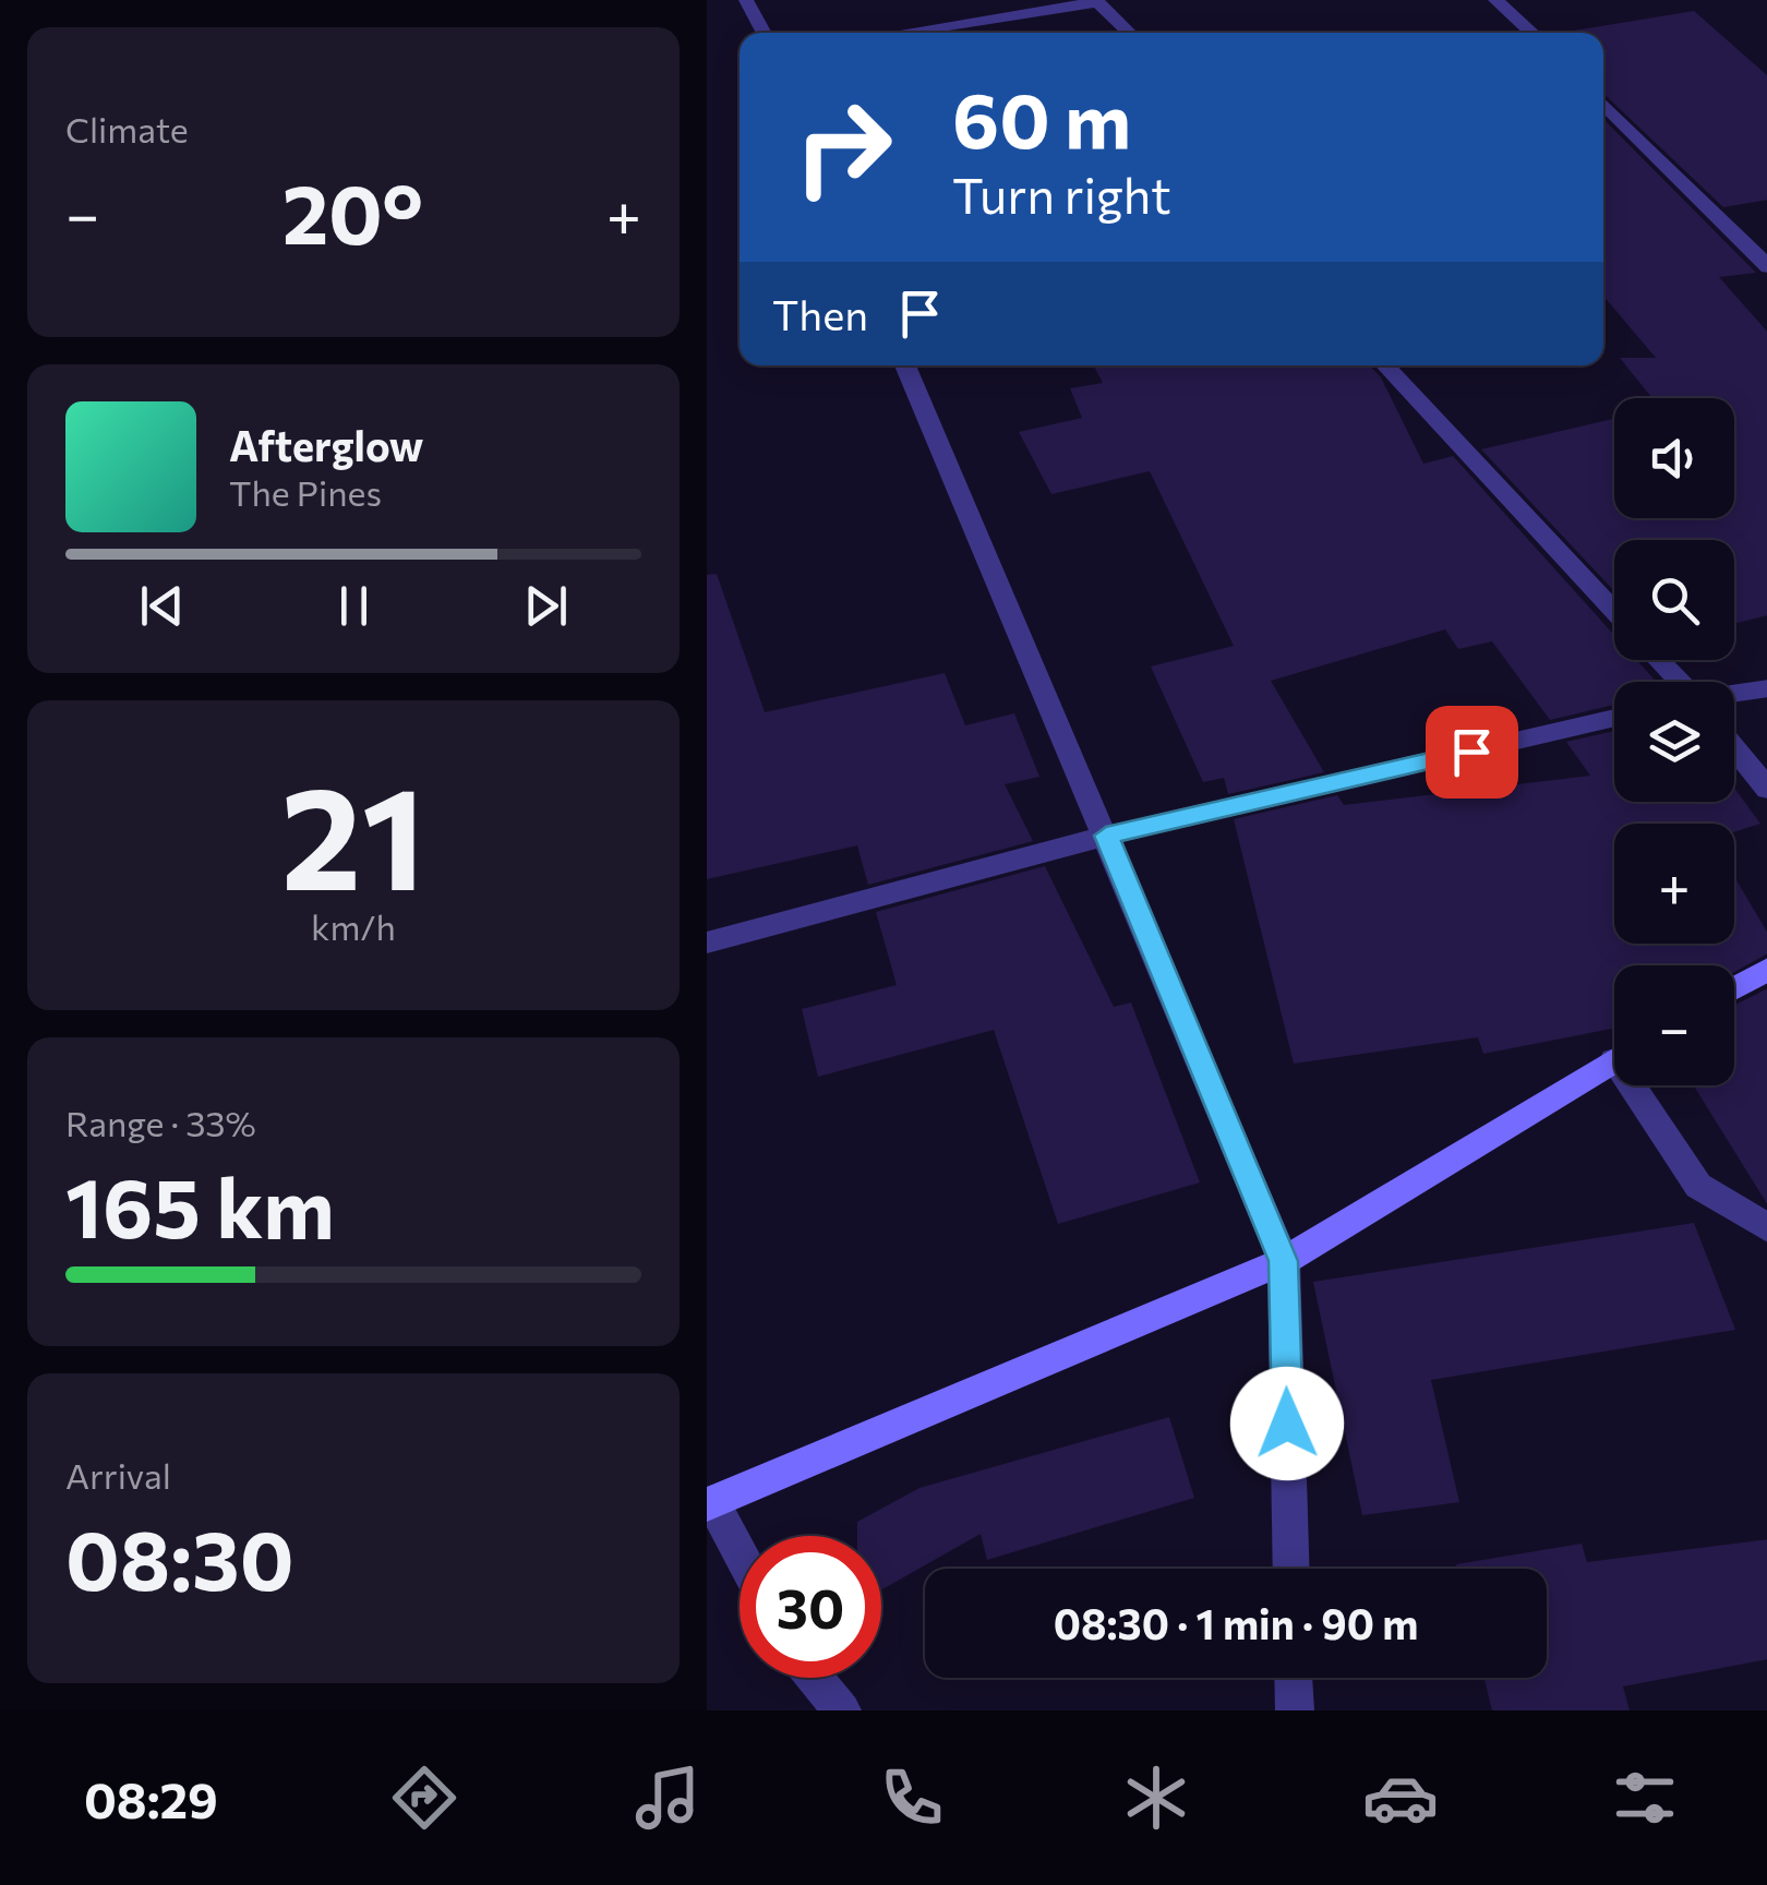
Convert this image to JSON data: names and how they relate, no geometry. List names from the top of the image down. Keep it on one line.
{"page":{"tile":["Climate",["21","km/h"],["Range · 33%","165 km"],["Arrival","08:30"]],"turn":["60 m","Turn right"],"heat":["−","20°","+"],"then":"Then","map_buttons":["+","−"],"song":["Afterglow","The Pines"],"limit":"30","trip":"08:30 · 1 min · 90 m","tabs":"08:29"}}
